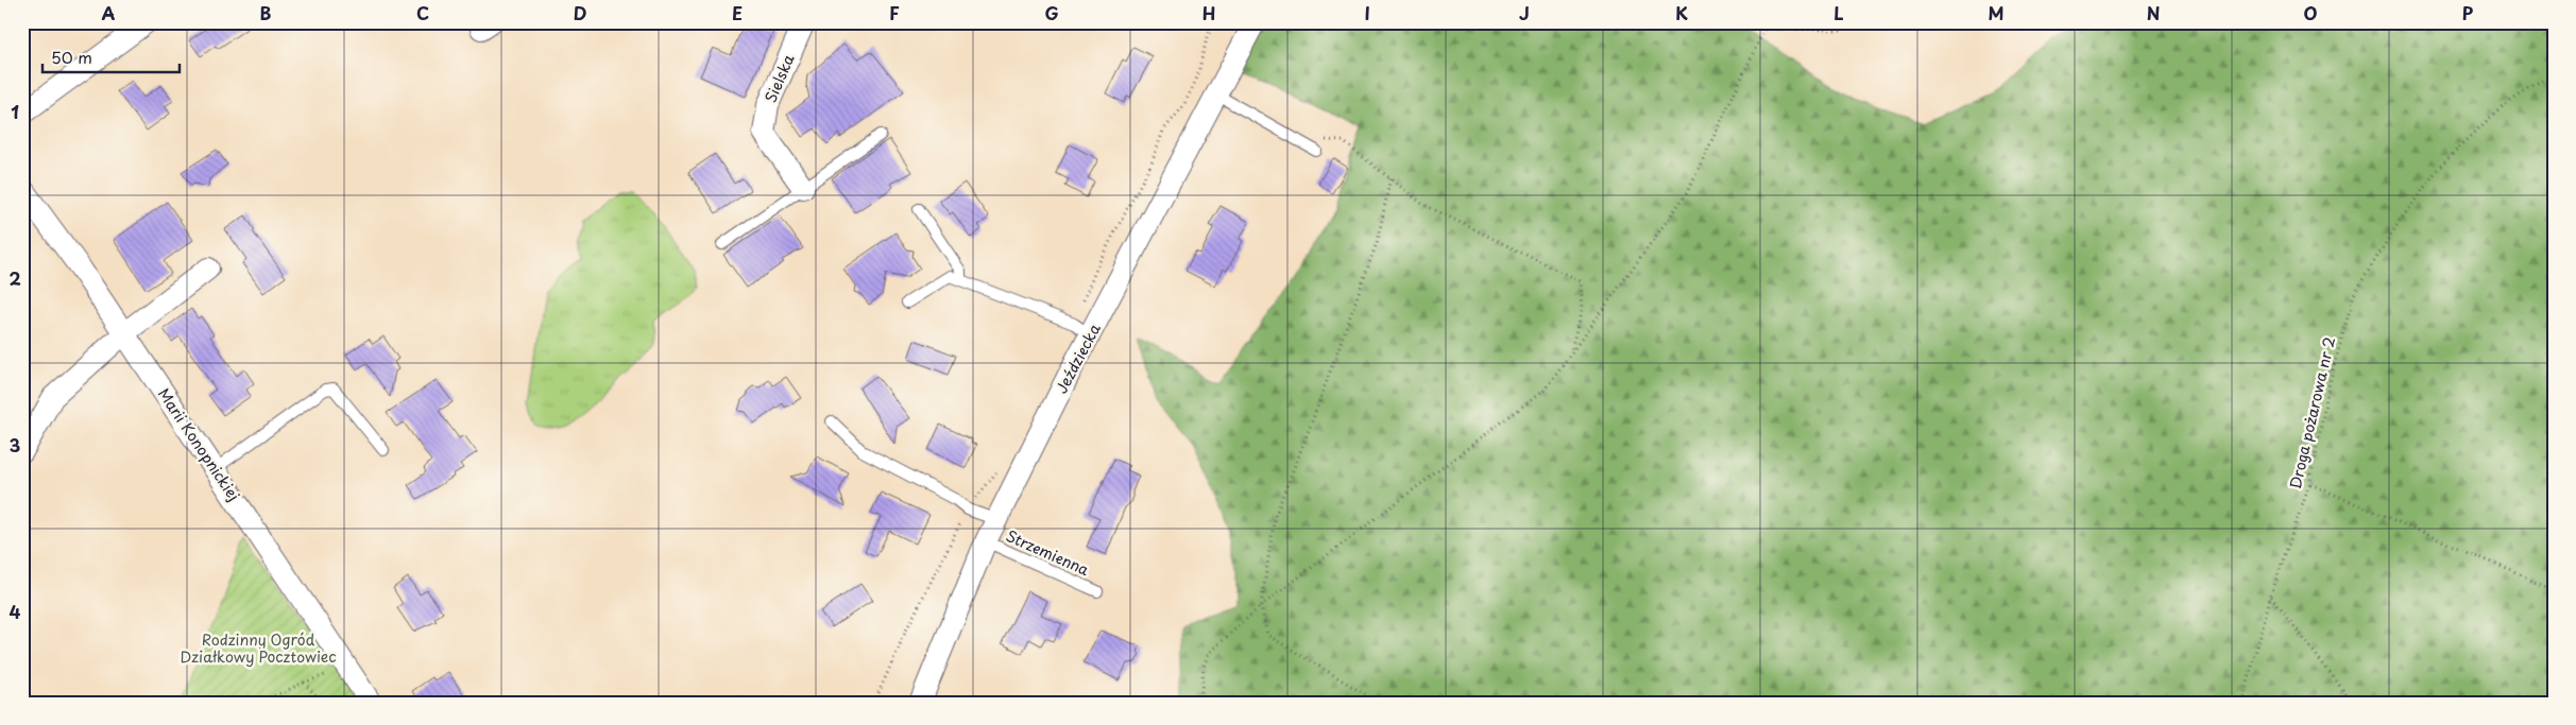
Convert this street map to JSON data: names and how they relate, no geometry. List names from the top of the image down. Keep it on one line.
{"streets":{"street":["Sielska","Jeździecka","Marii Konopnickiej"],"lane":["Strzemienna"],"path":["Droga pożarowa nr 2"]},"crossings":[["Jeździecka","Strzemienna"]],"parks":["Rodzinny Ogród Działkowy Pocztowiec"],"scale_bar":"50 m","grid":{"columns":["A","B","C","D","E","F","G","H","I","J","K","L","M","N","O","P"],"rows":["1","2","3","4"]}}
